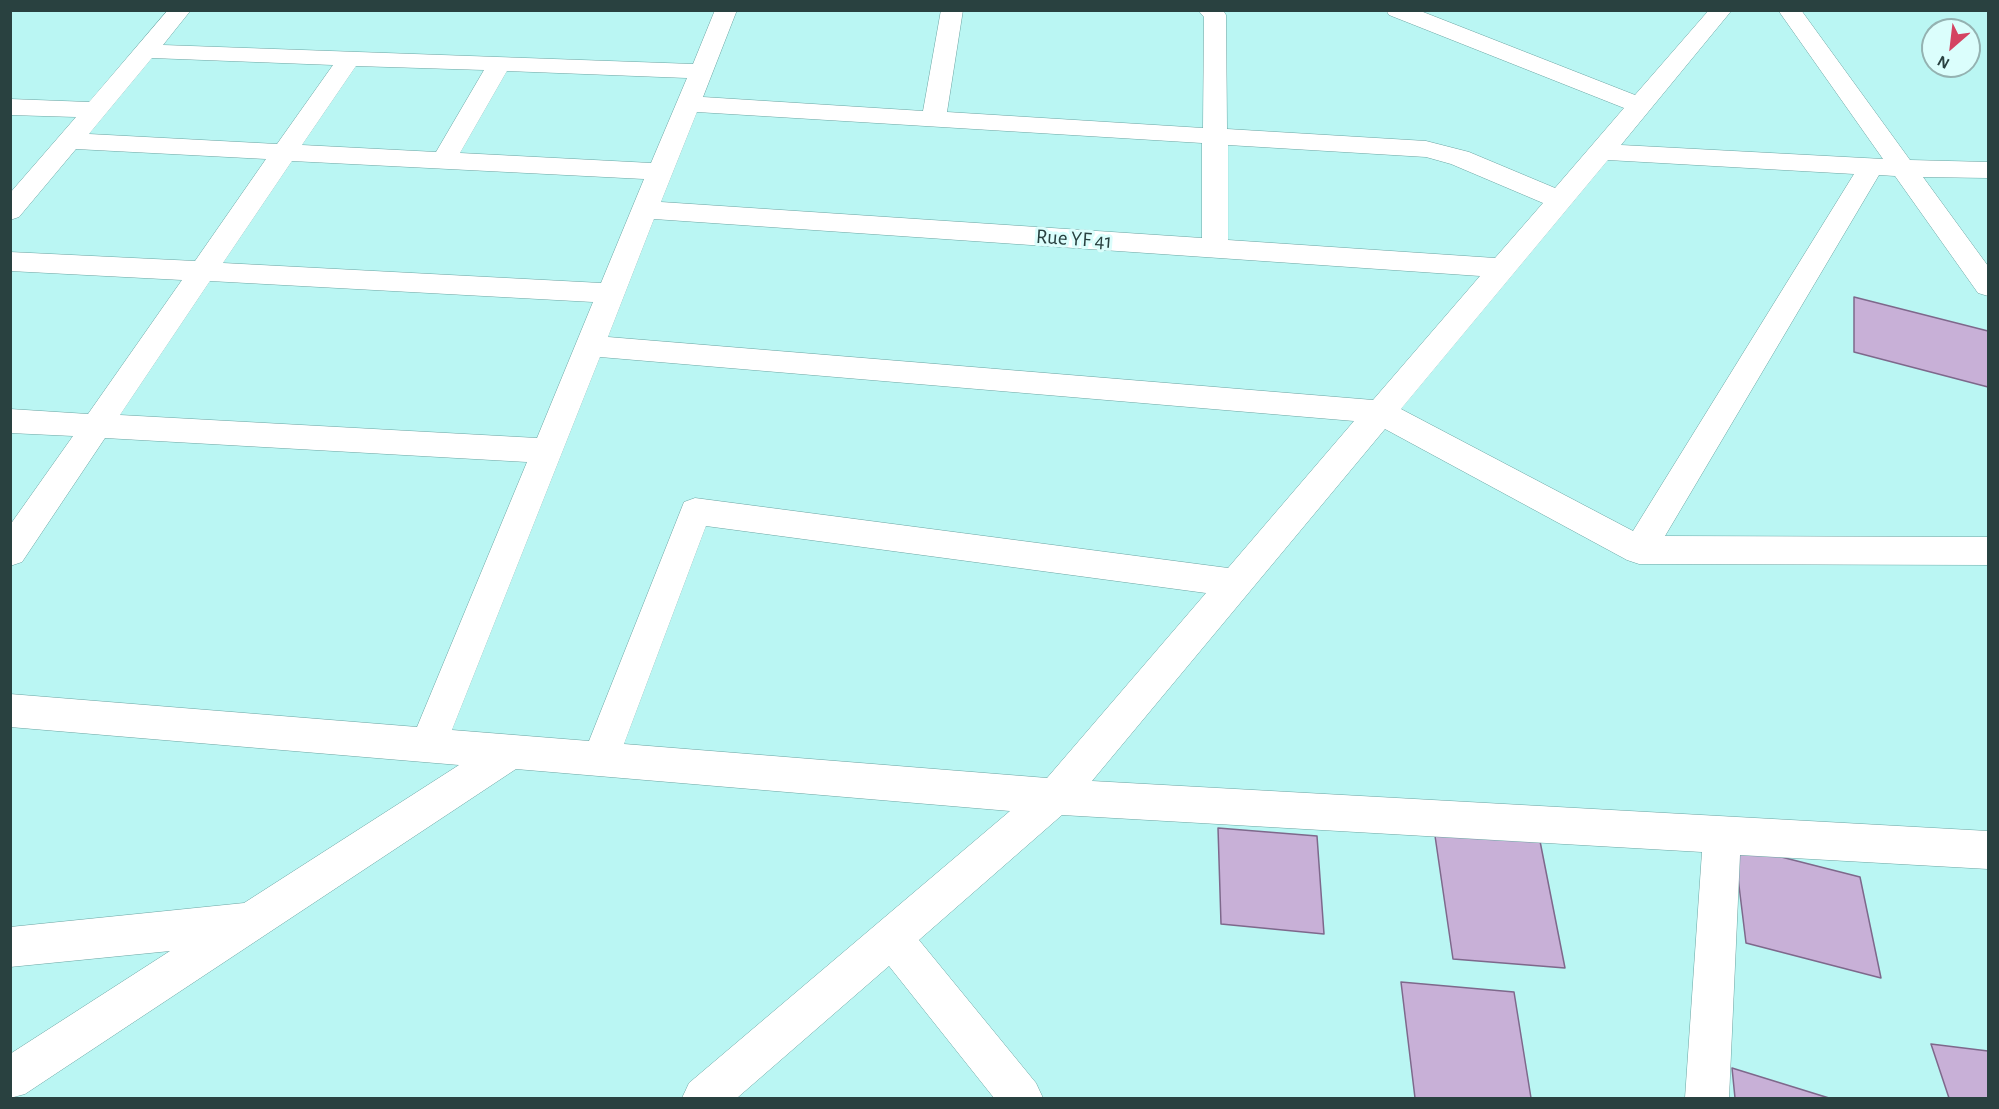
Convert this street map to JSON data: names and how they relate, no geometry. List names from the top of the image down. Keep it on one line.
{"streets":{"street":["Rue YF 41"]},"north":"bottom left"}
